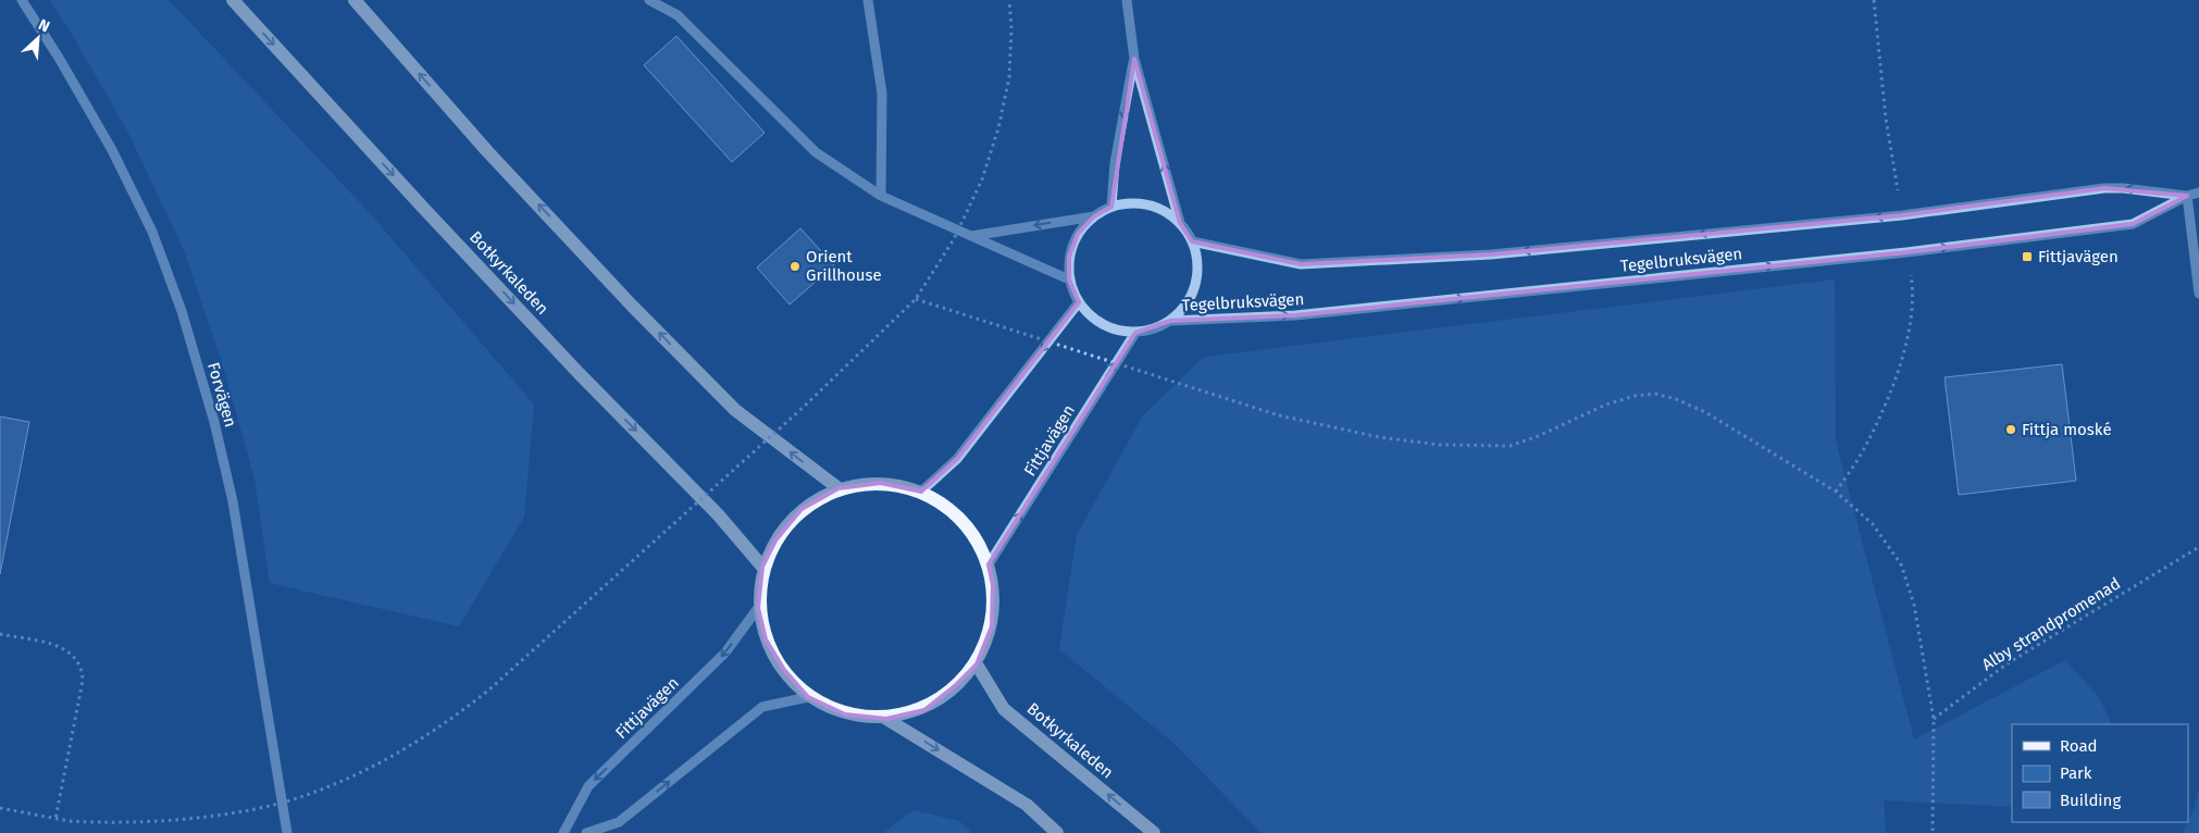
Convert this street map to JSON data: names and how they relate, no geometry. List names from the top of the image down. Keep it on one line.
{"streets":{"main road":["Botkyrkaleden"],"street":["Tegelbruksvägen","Forvägen","Fittjavägen"],"path":["Alby strandpromenad"]},"crossings":[["Tegelbruksvägen","Fittjavägen"]],"places":{"transit":["Fittjavägen"],"other":["Orient Grillhouse","Fittja moské"]},"legend":["Road","Park","Building"],"north":"top right"}
